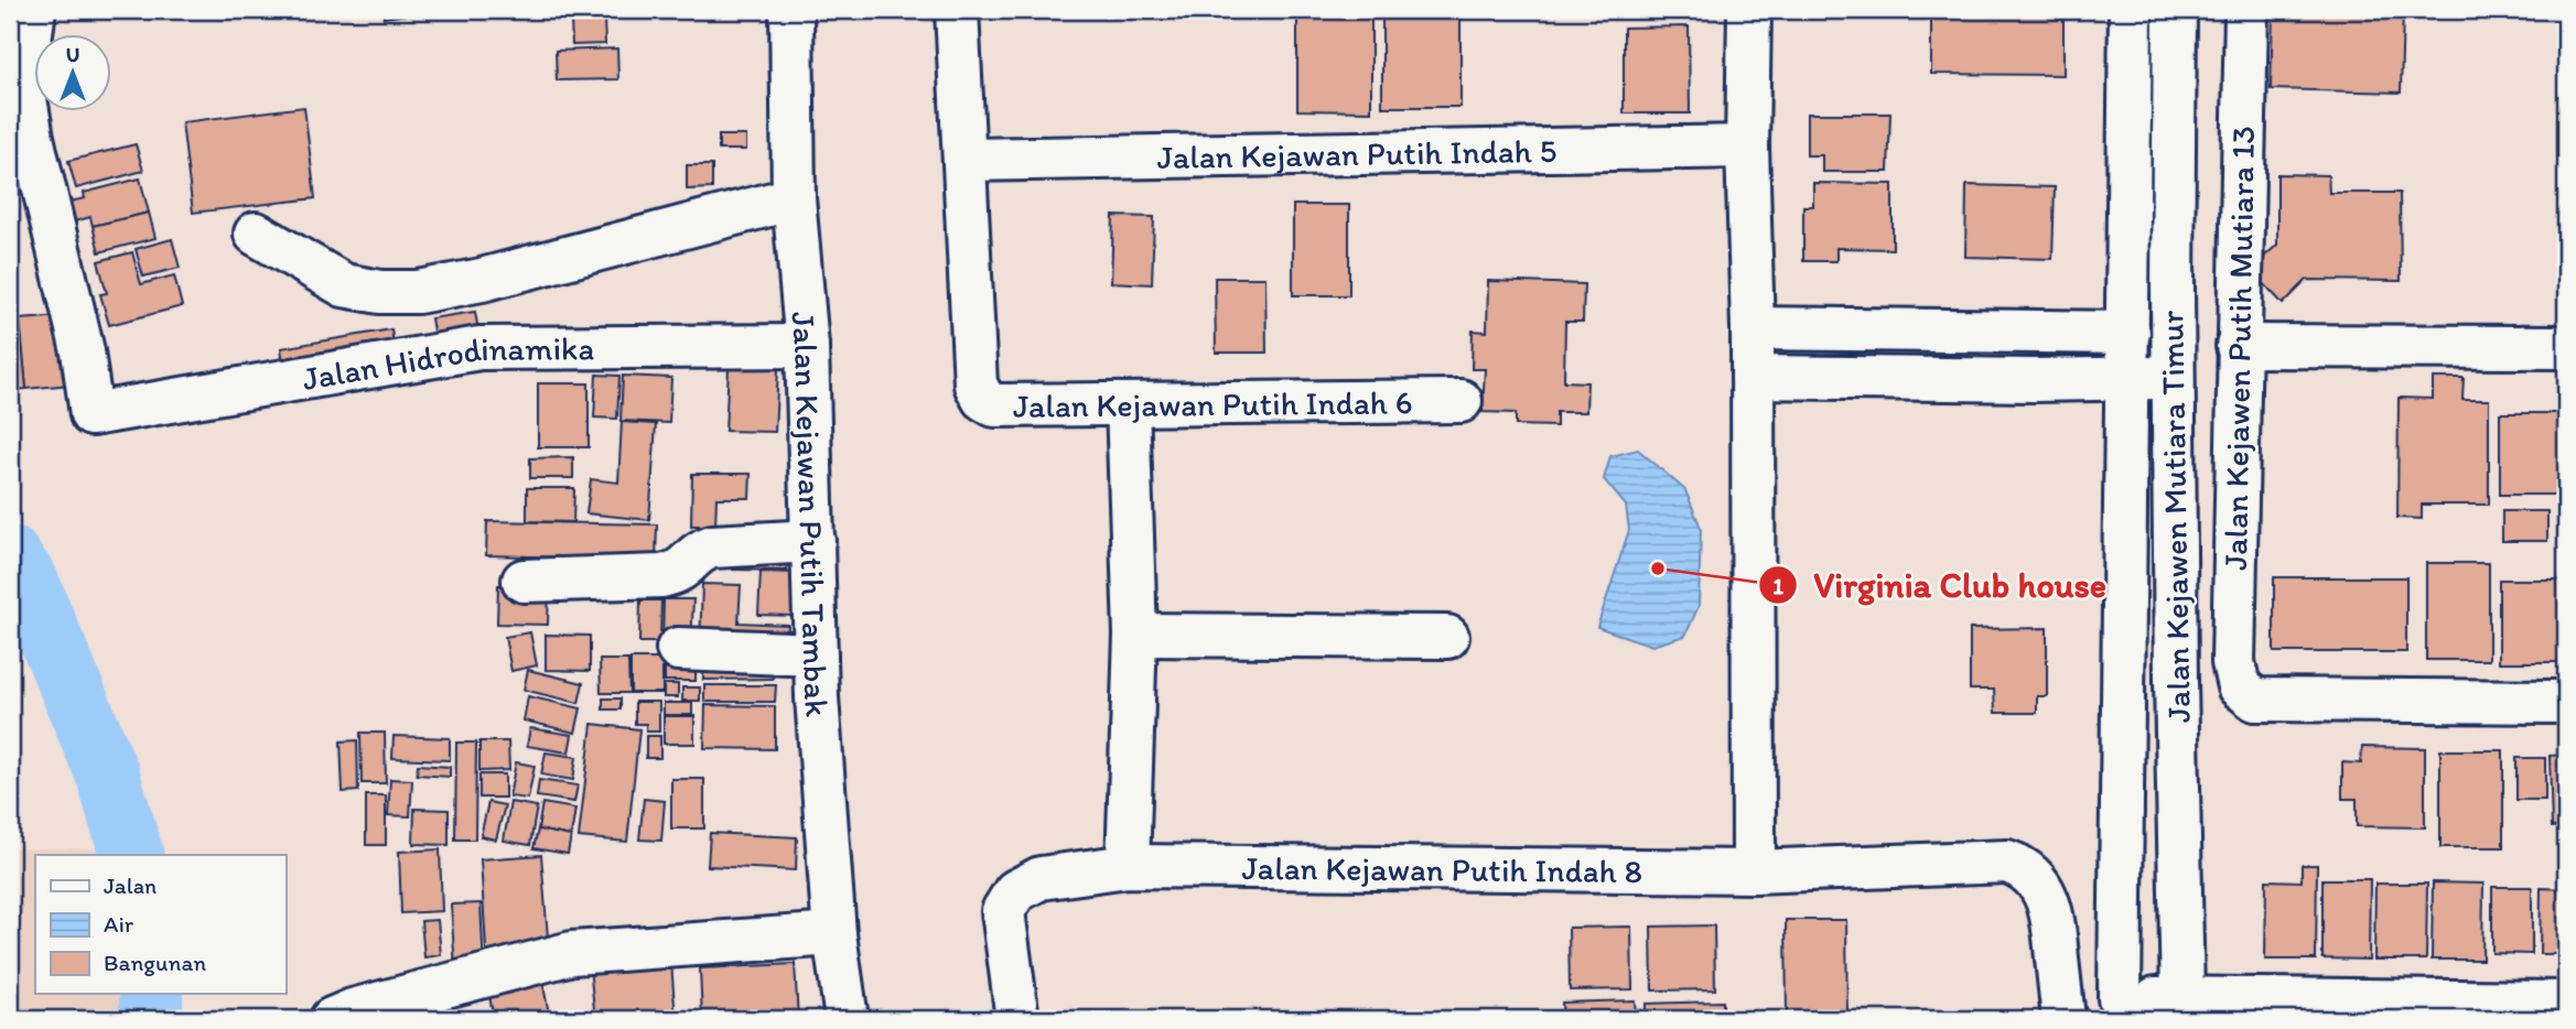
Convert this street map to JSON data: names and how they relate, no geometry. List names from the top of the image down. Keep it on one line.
{"streets":{"street":["Jalan Kejawan Putih Indah 5","Jalan Kejawen Putih Mutiara 13","Jalan Hidrodinamika","Jalan Kejawan Putih Indah 6","Jalan Kejawan Putih Tambak","Jalan Kejawen Mutiara Timur","Jalan Kejawan Putih Indah 8"]},"crossings":[["Jalan Kejawan Putih Indah 5","Jalan Kejawan Putih Indah 6"],["Jalan Hidrodinamika","Jalan Kejawan Putih Tambak"]],"places":["Virginia Club house"],"legend":["Jalan","Air","Bangunan"],"north":"top"}
